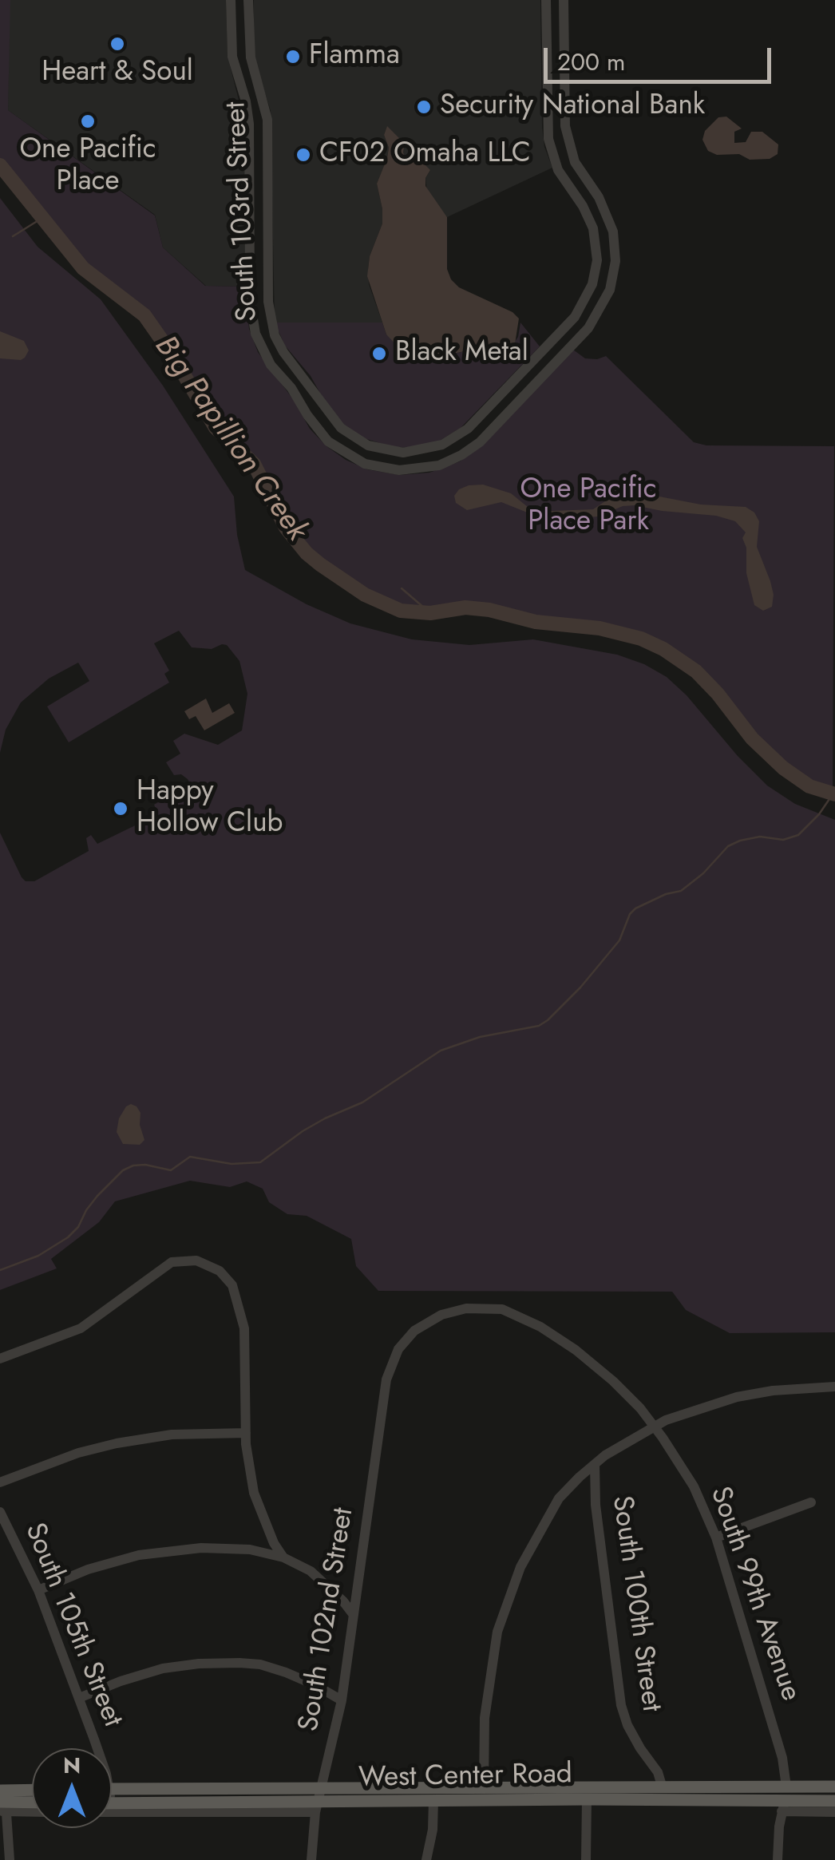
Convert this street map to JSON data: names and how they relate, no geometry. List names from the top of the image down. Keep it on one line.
{"streets":{"main road":["West Center Road"],"street":["South 103rd Street","South 99th Avenue","South 100th Street","South 102nd Street","South 105th Street"]},"crossings":[["South 99th Avenue","South 102nd Street"],["South 99th Avenue","West Center Road"],["South 100th Street","West Center Road"],["South 102nd Street","West Center Road"]],"water":["Big Papillion Creek"],"parks":["One Pacific Place Park"],"places":["Heart & Soul","Flamma","Security National Bank","One Pacific Place","CF02 Omaha LLC","Black Metal","Happy Hollow Club"],"scale_bar":"200 m","north":"top"}
